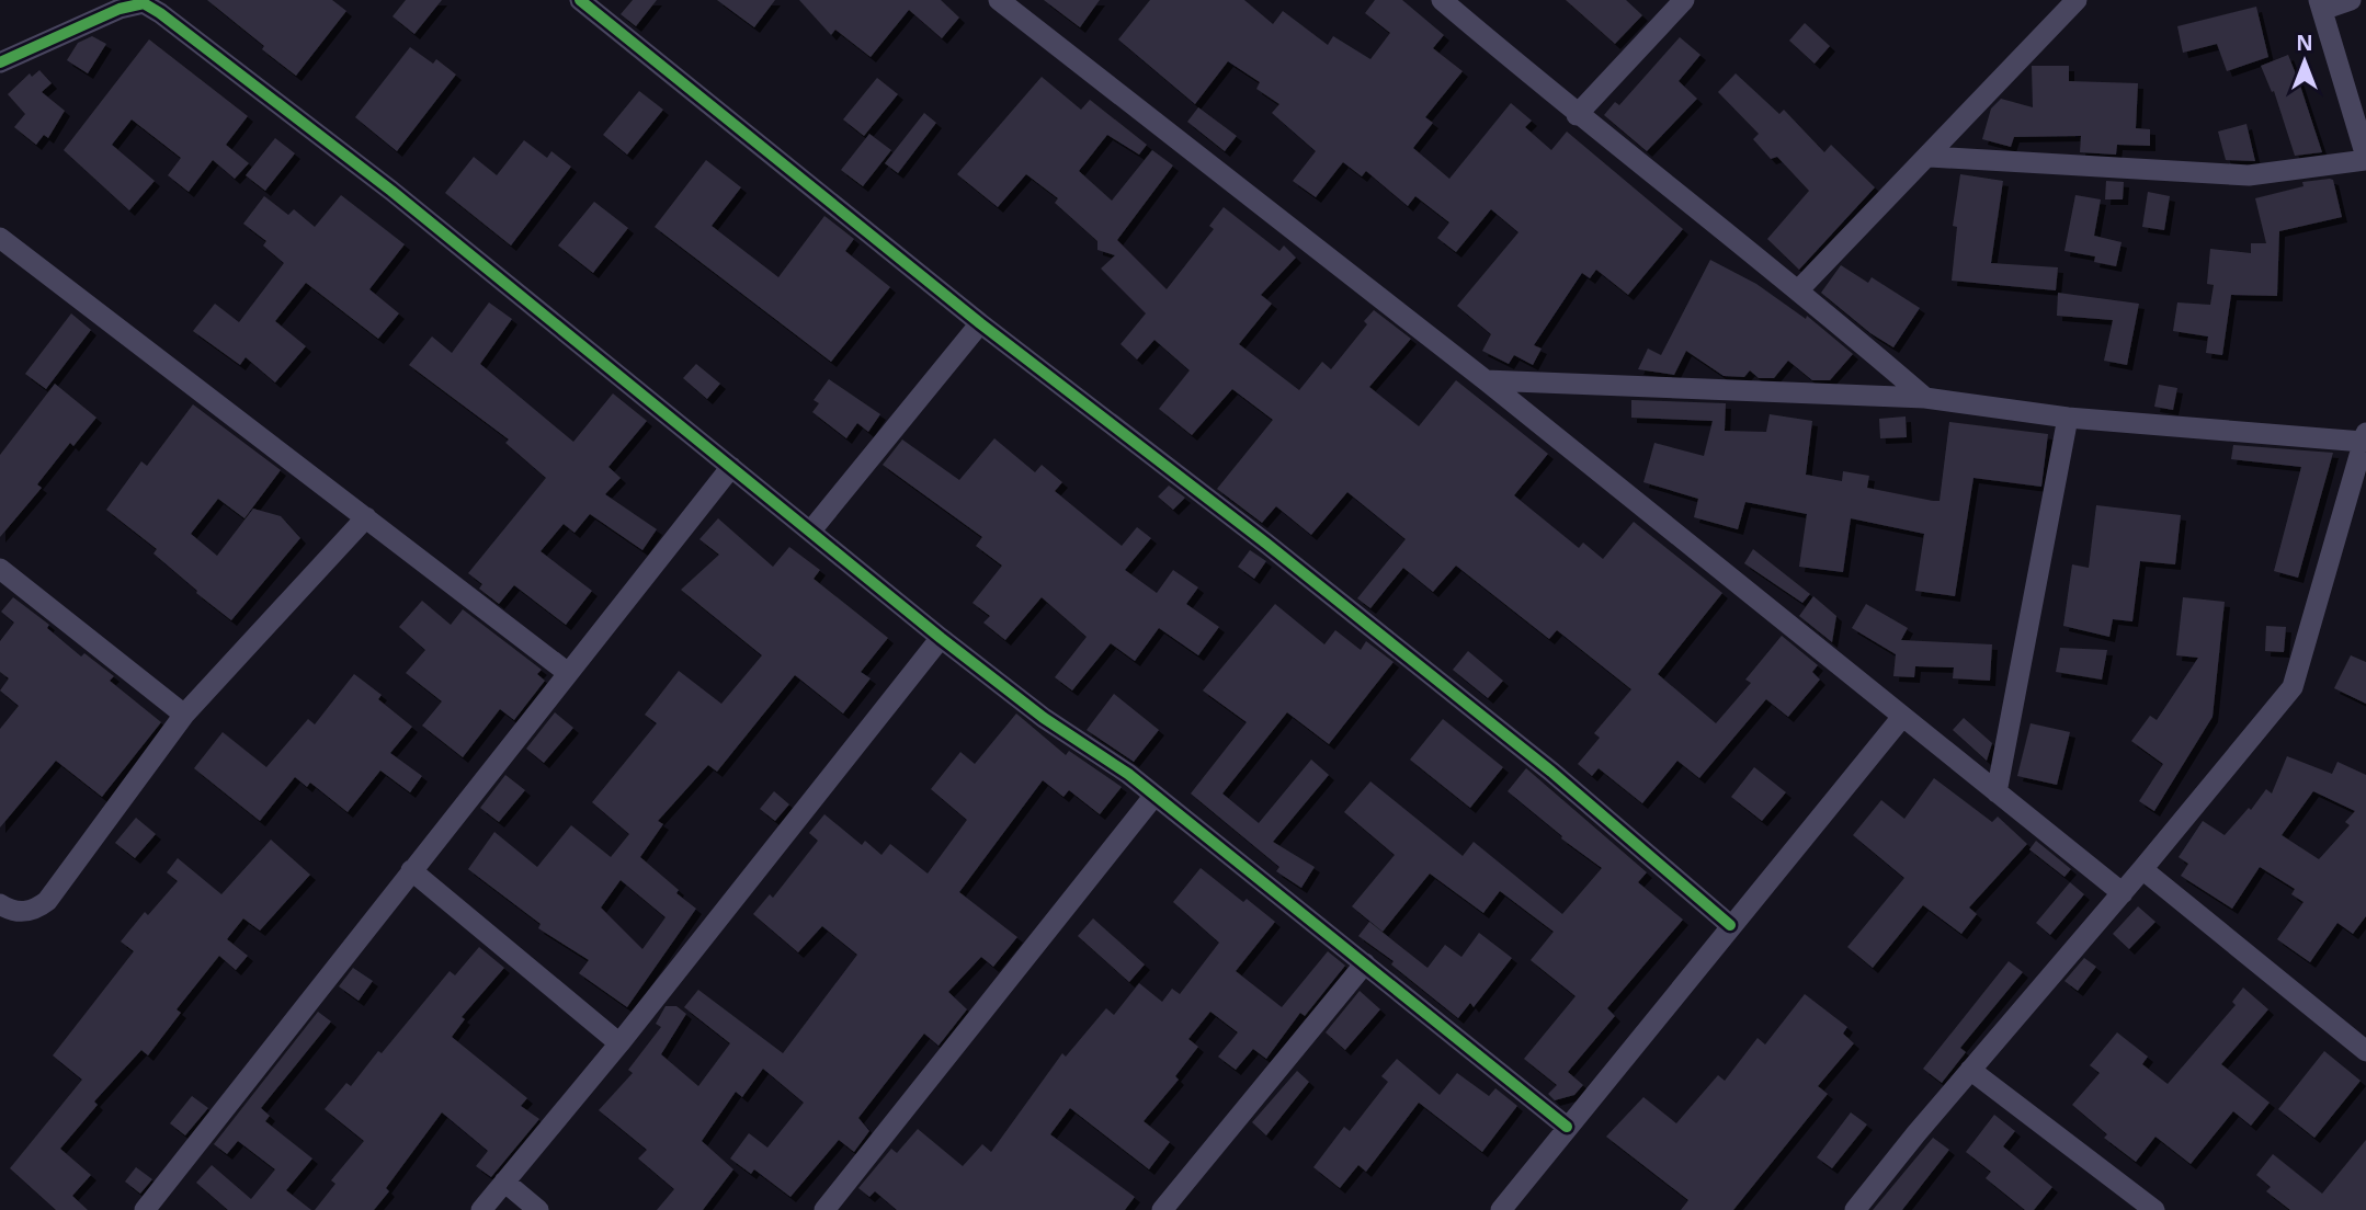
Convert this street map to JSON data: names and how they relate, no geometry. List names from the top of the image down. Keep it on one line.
{"north":"top"}
